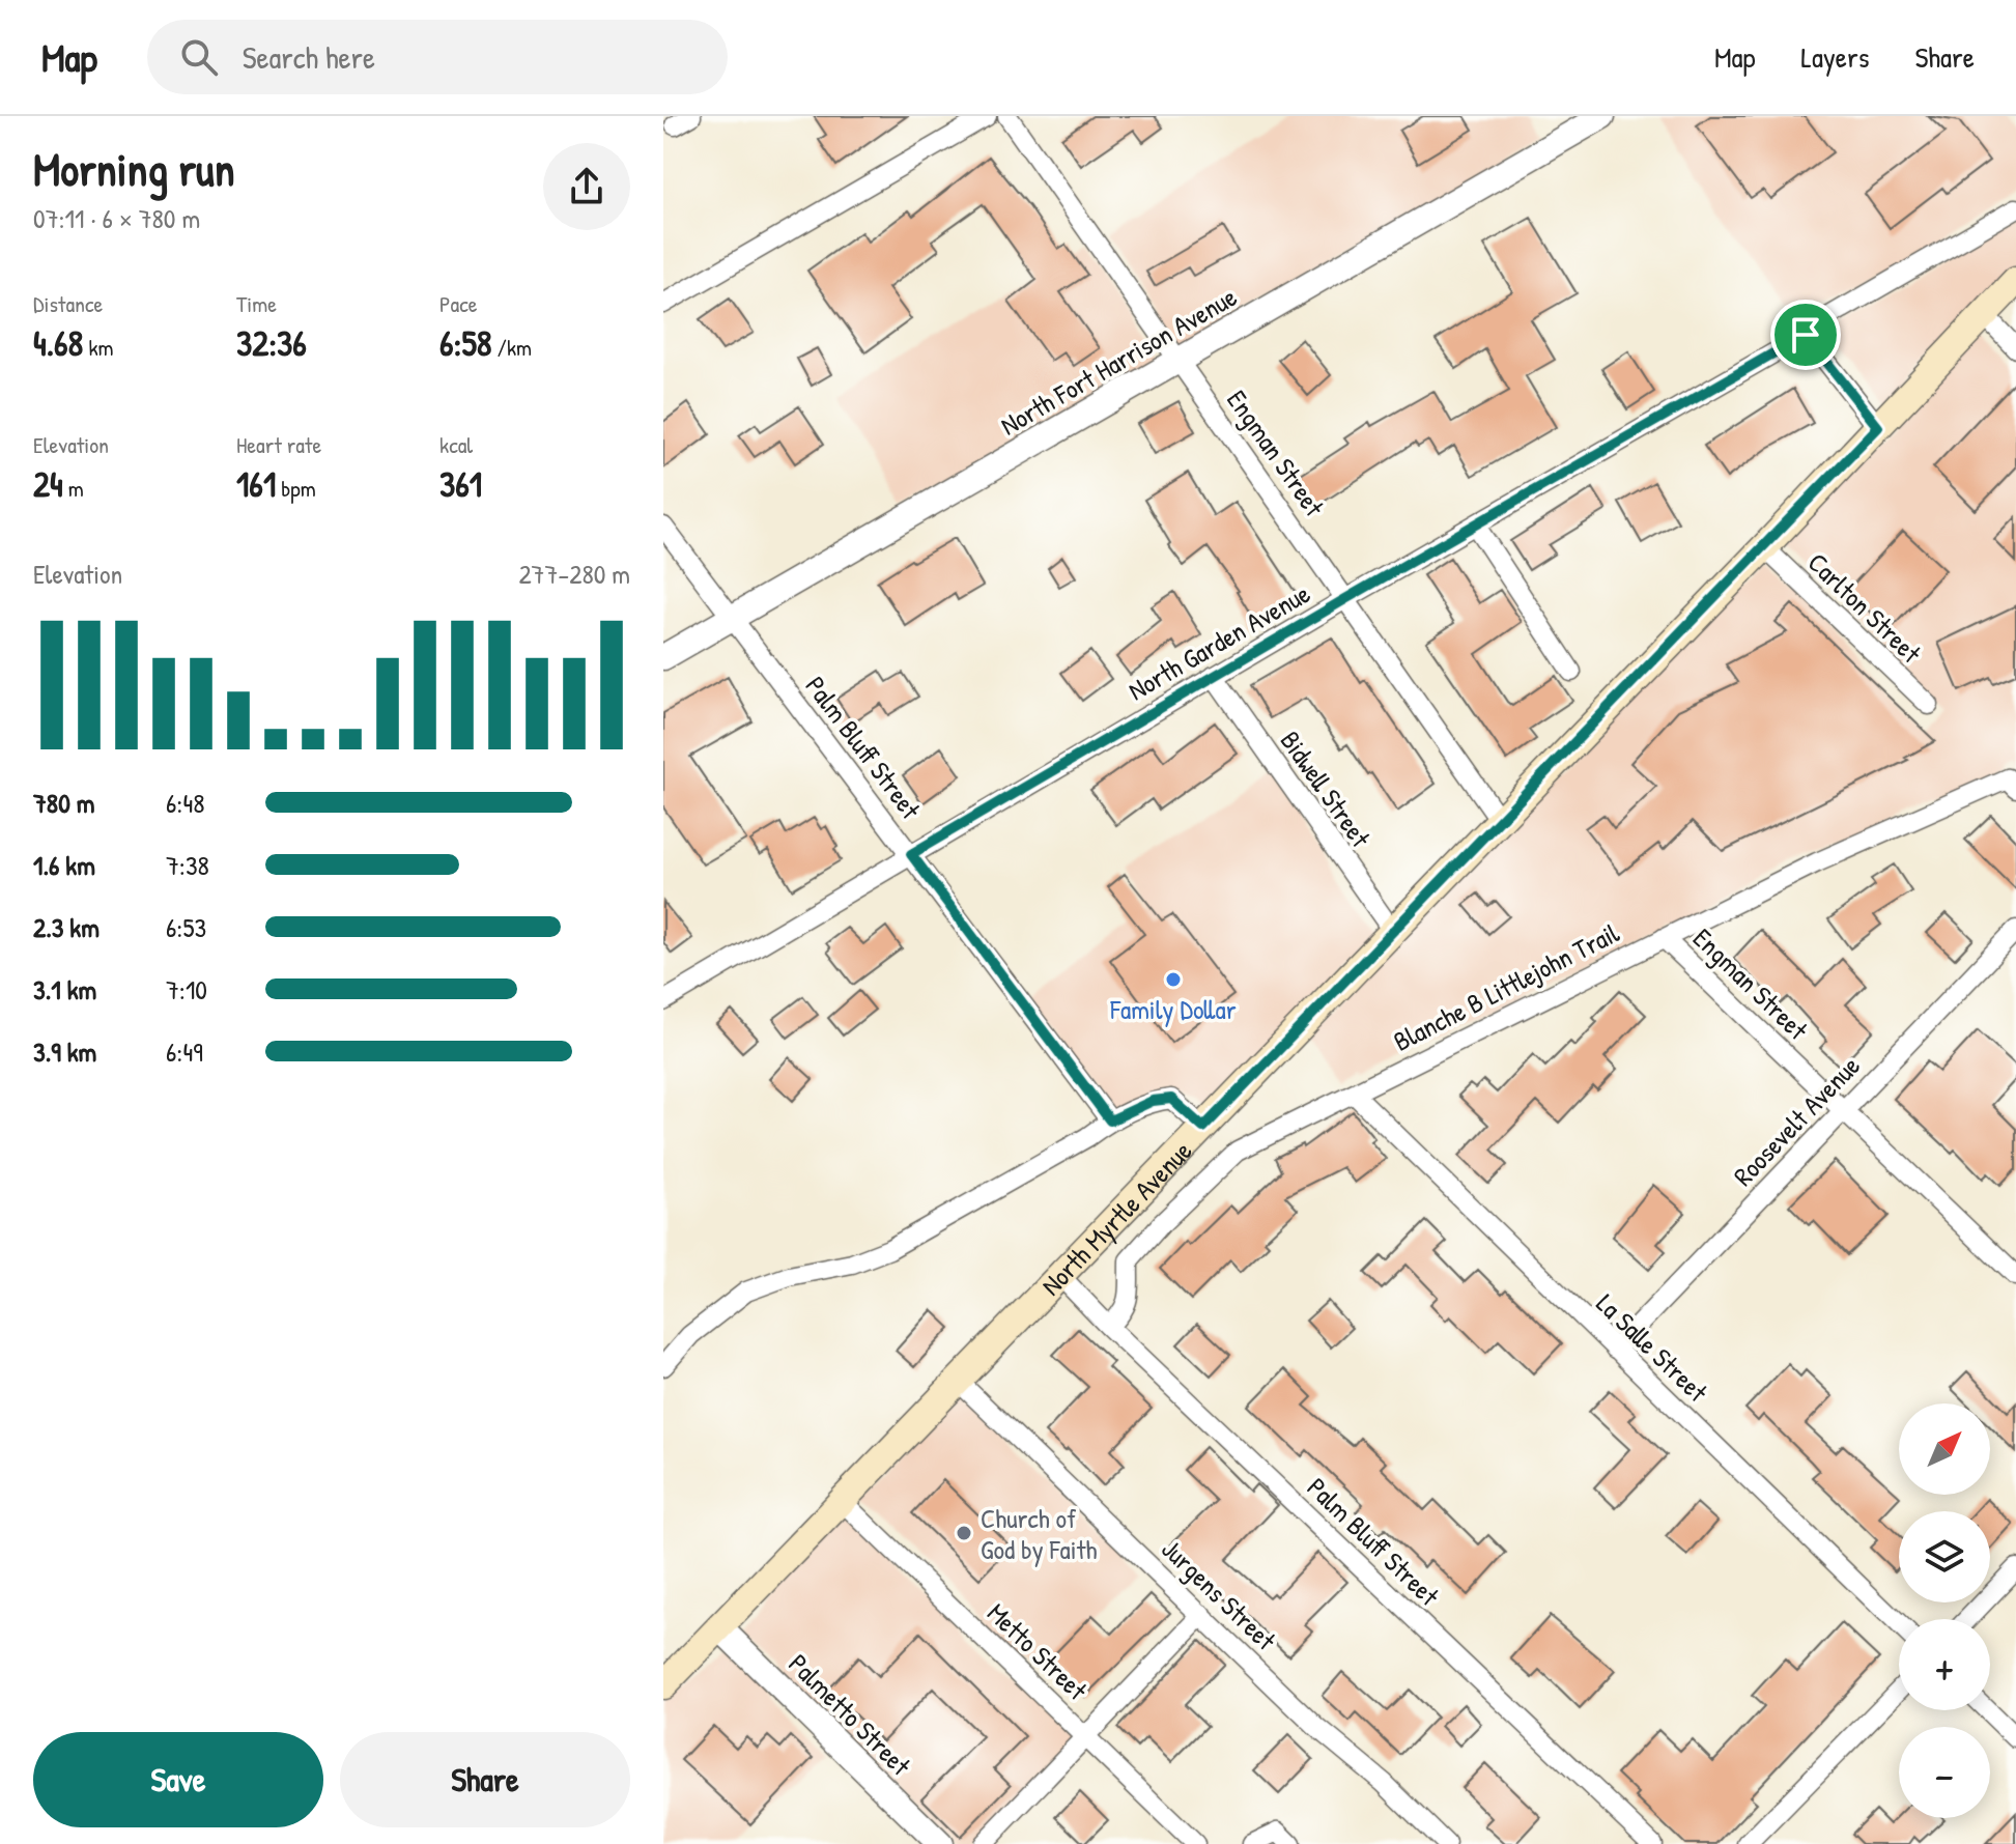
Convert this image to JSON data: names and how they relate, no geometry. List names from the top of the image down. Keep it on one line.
{"streets":{"main road":["North Myrtle Avenue"],"street":["North Fort Harrison Avenue","Engman Street","Carlton Street","North Garden Avenue","Palm Bluff Street","Bidwell Street","Blanche B Littlejohn Trail","Roosevelt Avenue","La Salle Street","Jurgens Street","Metto Street","Palmetto Street"]},"crossings":[["North Fort Harrison Avenue","Engman Street"],["North Fort Harrison Avenue","Palm Bluff Street"],["Engman Street","North Garden Avenue"],["Engman Street","Blanche B Littlejohn Trail"],["Engman Street","Roosevelt Avenue"],["Engman Street","North Myrtle Avenue"],["Carlton Street","North Myrtle Avenue"],["North Garden Avenue","Palm Bluff Street"],["North Garden Avenue","Bidwell Street"],["Palm Bluff Street","Blanche B Littlejohn Trail"],["Palm Bluff Street","North Myrtle Avenue"],["Bidwell Street","North Myrtle Avenue"],["Blanche B Littlejohn Trail","La Salle Street"],["Roosevelt Avenue","La Salle Street"],["North Myrtle Avenue","Jurgens Street"],["North Myrtle Avenue","Metto Street"],["North Myrtle Avenue","Palmetto Street"]],"places":["Family Dollar","Church of God by Faith"],"north":"top right","page":{"header":"Map","search":"Search here","nav":["Map","Layers","Share"],"heading":["Morning run","07:11 · 6 × 780 m"],"stats":[["Distance","4.68 km"],["Time","32:36"],["Pace","6:58 /km"],["Elevation","24 m"],["Heart rate","161 bpm"],["kcal","361"]],"chart":["Elevation","277–280 m"],"list":[{"name":"780 m","note":"6:48"},{"name":"1.6 km","note":"7:38"},{"name":"2.3 km","note":"6:53"},{"name":"3.1 km","note":"7:10"},{"name":"3.9 km","note":"6:49"}],"map_buttons":["+","−"],"buttons":["Save","Share"]}}
